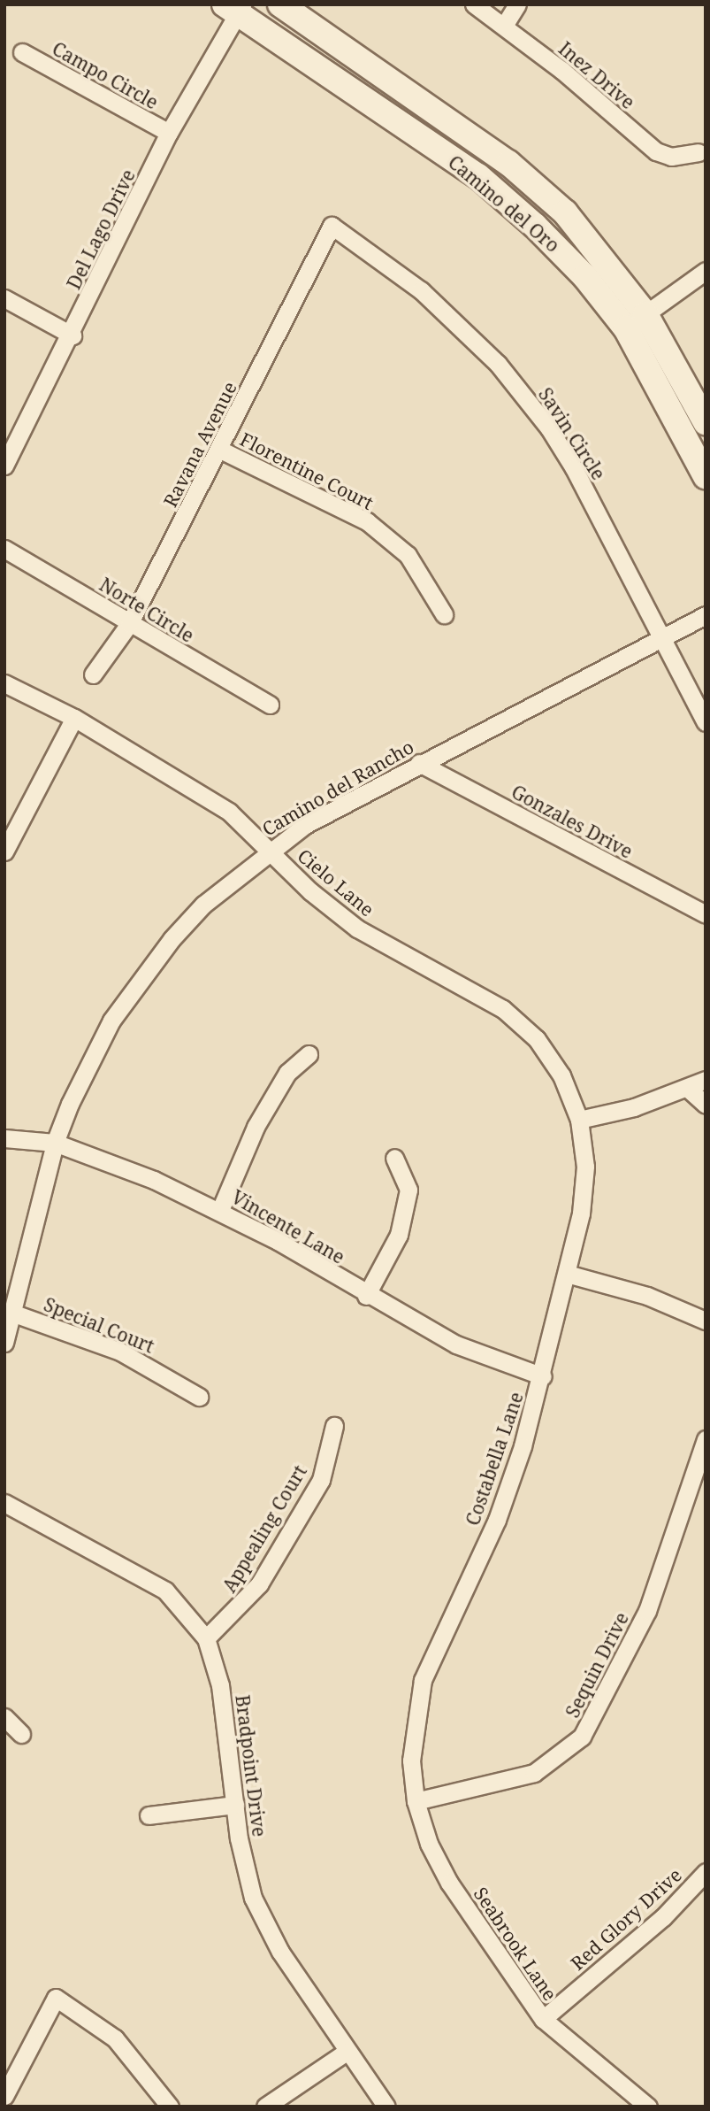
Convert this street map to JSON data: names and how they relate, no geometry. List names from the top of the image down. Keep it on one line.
{"streets":{"street":["Campo Circle","Inez Drive","Camino del Oro","Del Lago Drive","Savin Circle","Ravana Avenue","Florentine Court","Norte Circle","Camino del Rancho","Gonzales Drive","Cielo Lane","Vincente Lane","Special Court","Costabella Lane","Appealing Court","Sequin Drive","Bradpoint Drive","Red Glory Drive","Seabrook Lane"]},"crossings":[["Campo Circle","Del Lago Drive"],["Camino del Oro","Del Lago Drive"],["Savin Circle","Ravana Avenue"],["Savin Circle","Camino del Rancho"],["Ravana Avenue","Florentine Court"],["Ravana Avenue","Norte Circle"],["Camino del Rancho","Gonzales Drive"],["Camino del Rancho","Cielo Lane"],["Camino del Rancho","Vincente Lane"],["Camino del Rancho","Special Court"],["Cielo Lane","Costabella Lane"],["Vincente Lane","Costabella Lane"],["Costabella Lane","Sequin Drive"],["Costabella Lane","Seabrook Lane"],["Appealing Court","Bradpoint Drive"],["Sequin Drive","Seabrook Lane"],["Red Glory Drive","Seabrook Lane"]]}
